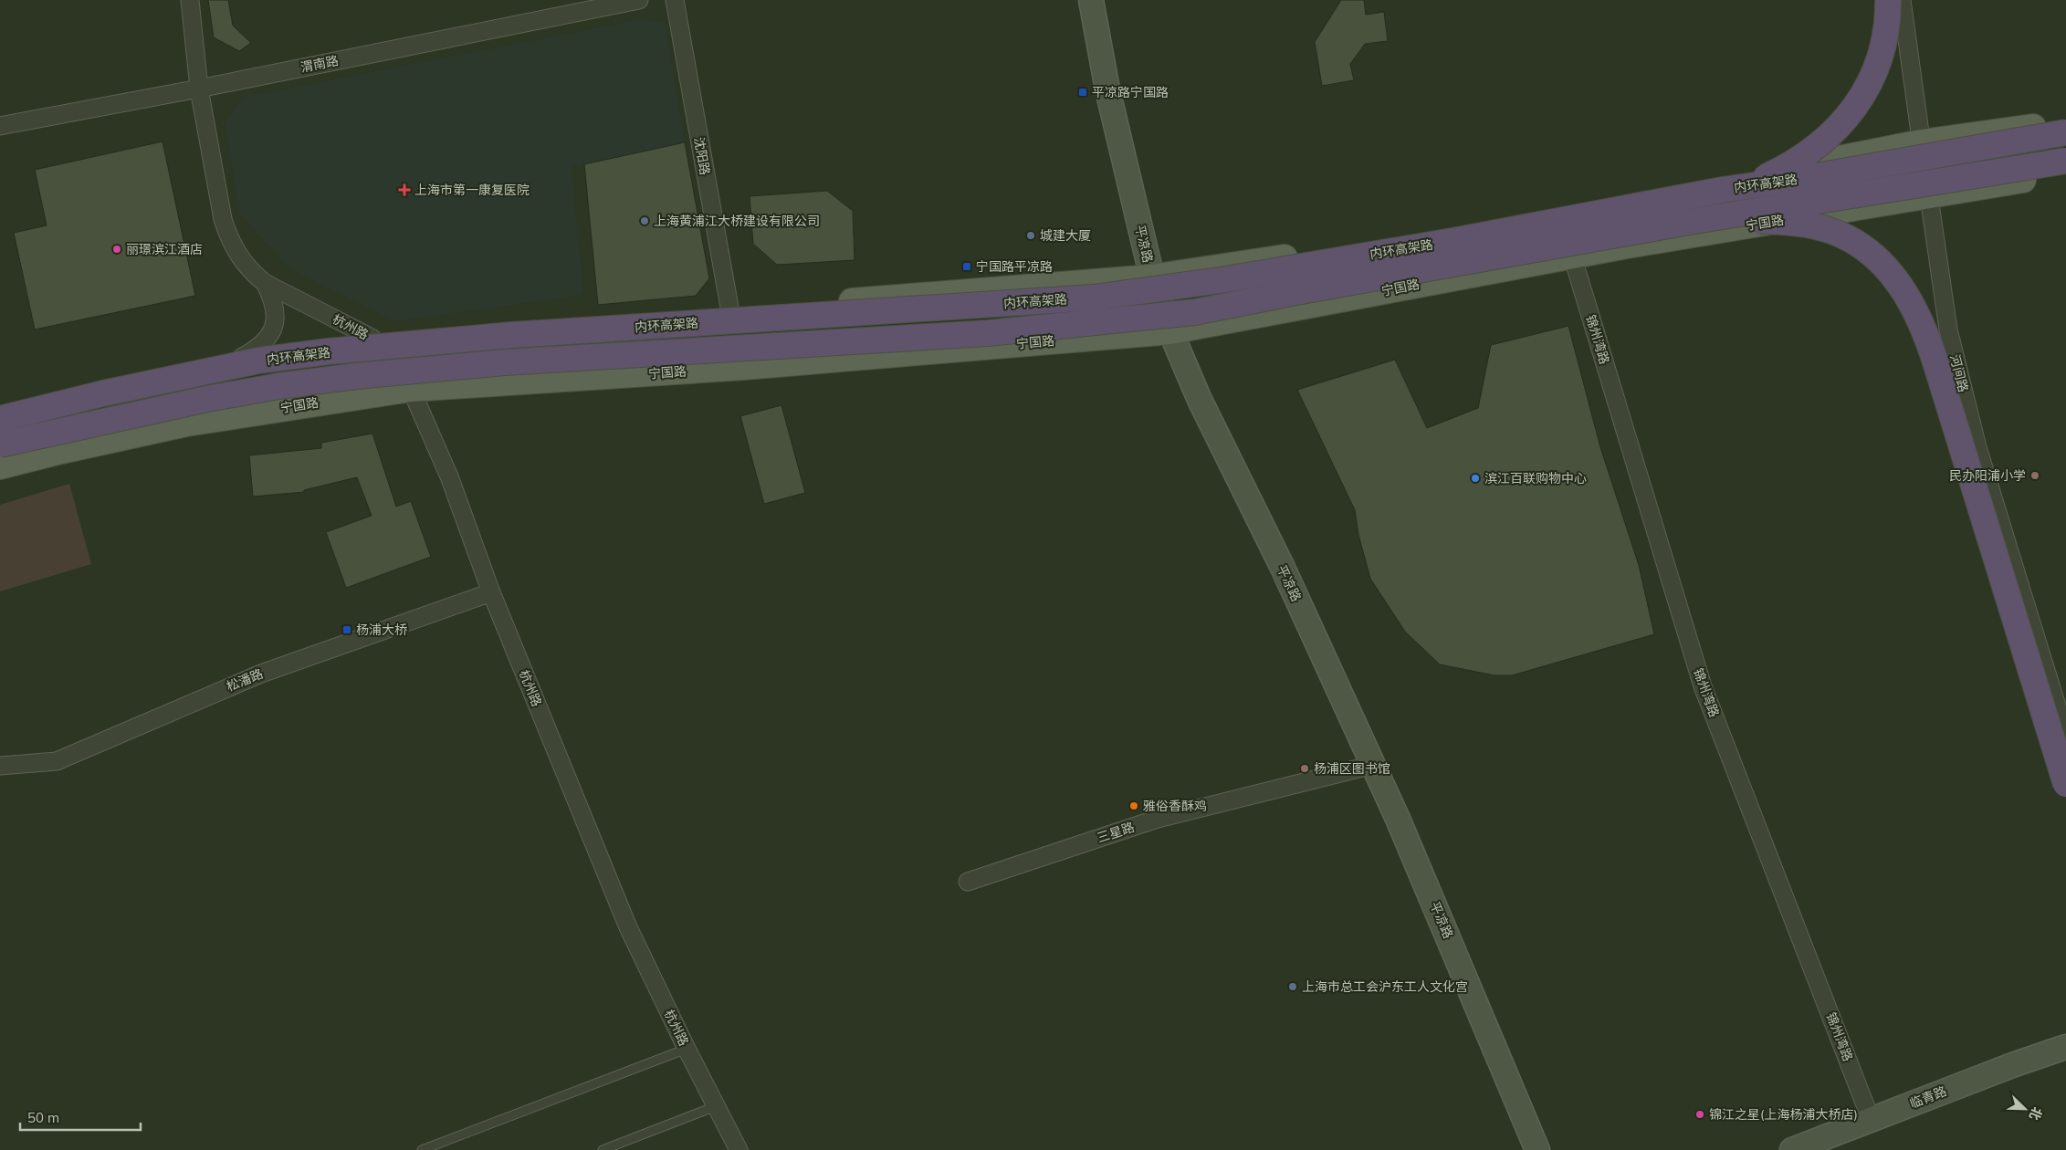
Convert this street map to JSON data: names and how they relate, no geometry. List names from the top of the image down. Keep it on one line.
{"streets":{"highway":["内环高架路"],"main road":["宁国路","平凉路","临青路"],"street":["渭南路","沈阳路","杭州路","锦州湾路","河间路","松潘路","三星路"]},"crossings":[["渭南路","杭州路"],["宁国路","平凉路"],["宁国路","杭州路"],["宁国路","锦州湾路"],["宁国路","河间路"],["平凉路","三星路"],["杭州路","松潘路"],["锦州湾路","临青路"]],"places":{"transit":["平凉路宁国路","宁国路平凉路","杨浦大桥"],"health":["上海市第一康复医院"],"other":["上海黄浦江大桥建设有限公司","城建大厦","丽璟滨江酒店","民办阳浦小学","滨江百联购物中心","杨浦区图书馆","雅俗香酥鸡","上海市总工会沪东工人文化宫","锦江之星(上海杨浦大桥店)"]},"scale_bar":"50 m","north":"bottom right"}
